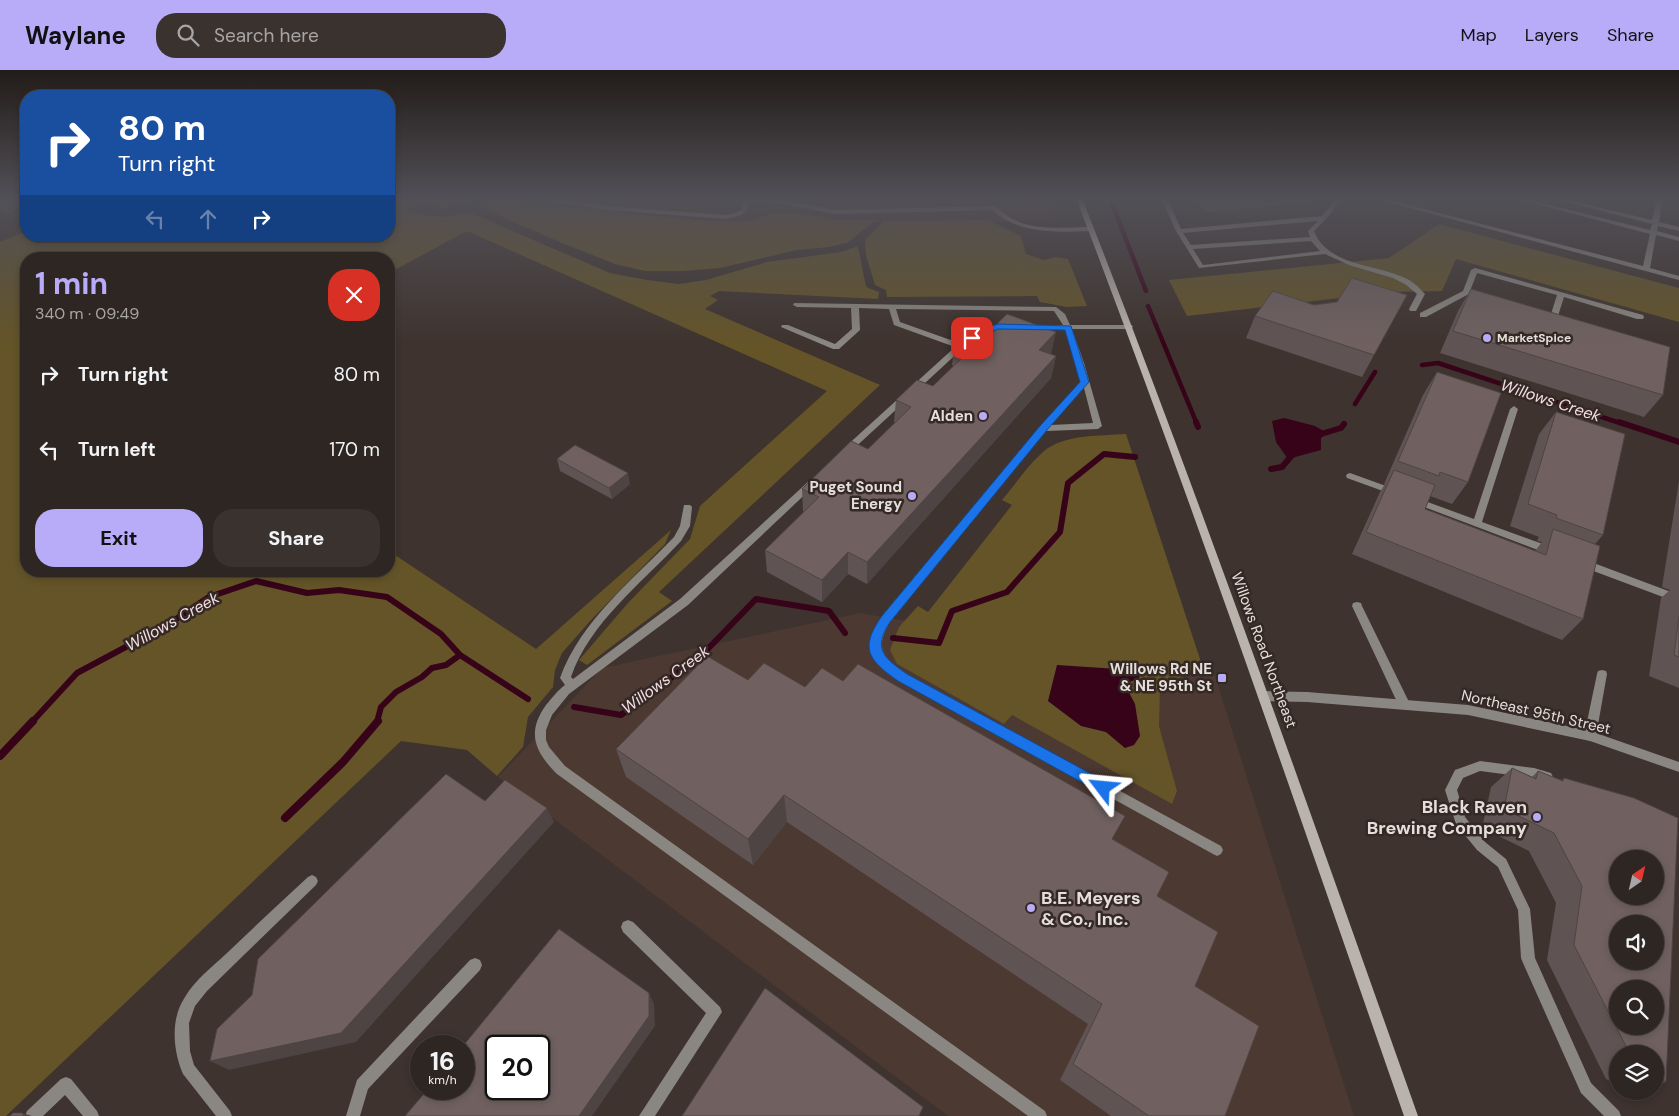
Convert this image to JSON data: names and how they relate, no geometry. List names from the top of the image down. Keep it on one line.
{"streets":{"main road":["Willows Road Northeast"],"street":["Northeast 95th Street"]},"crossings":[["Willows Road Northeast","Northeast 95th Street"]],"water":["Willows Creek"],"places":{"other":["MarketSpice","Alden","Puget Sound Energy","Black Raven Brewing Company","B.E. Meyers & Co., Inc."],"transit":["Willows Rd NE & NE 95th St"]},"north":"top right","page":{"header":"Waylane","search":"Search here","nav":["Map","Layers","Share"],"turn":["80 m","Turn right"],"heading":["1 min","340 m · 09:49"],"list":[{"name":"Turn right","value":"80 m"},{"name":"Turn left","value":"170 m"}],"buttons":["Exit","Share"],"speed":"16 km/h","limit":"20"}}
